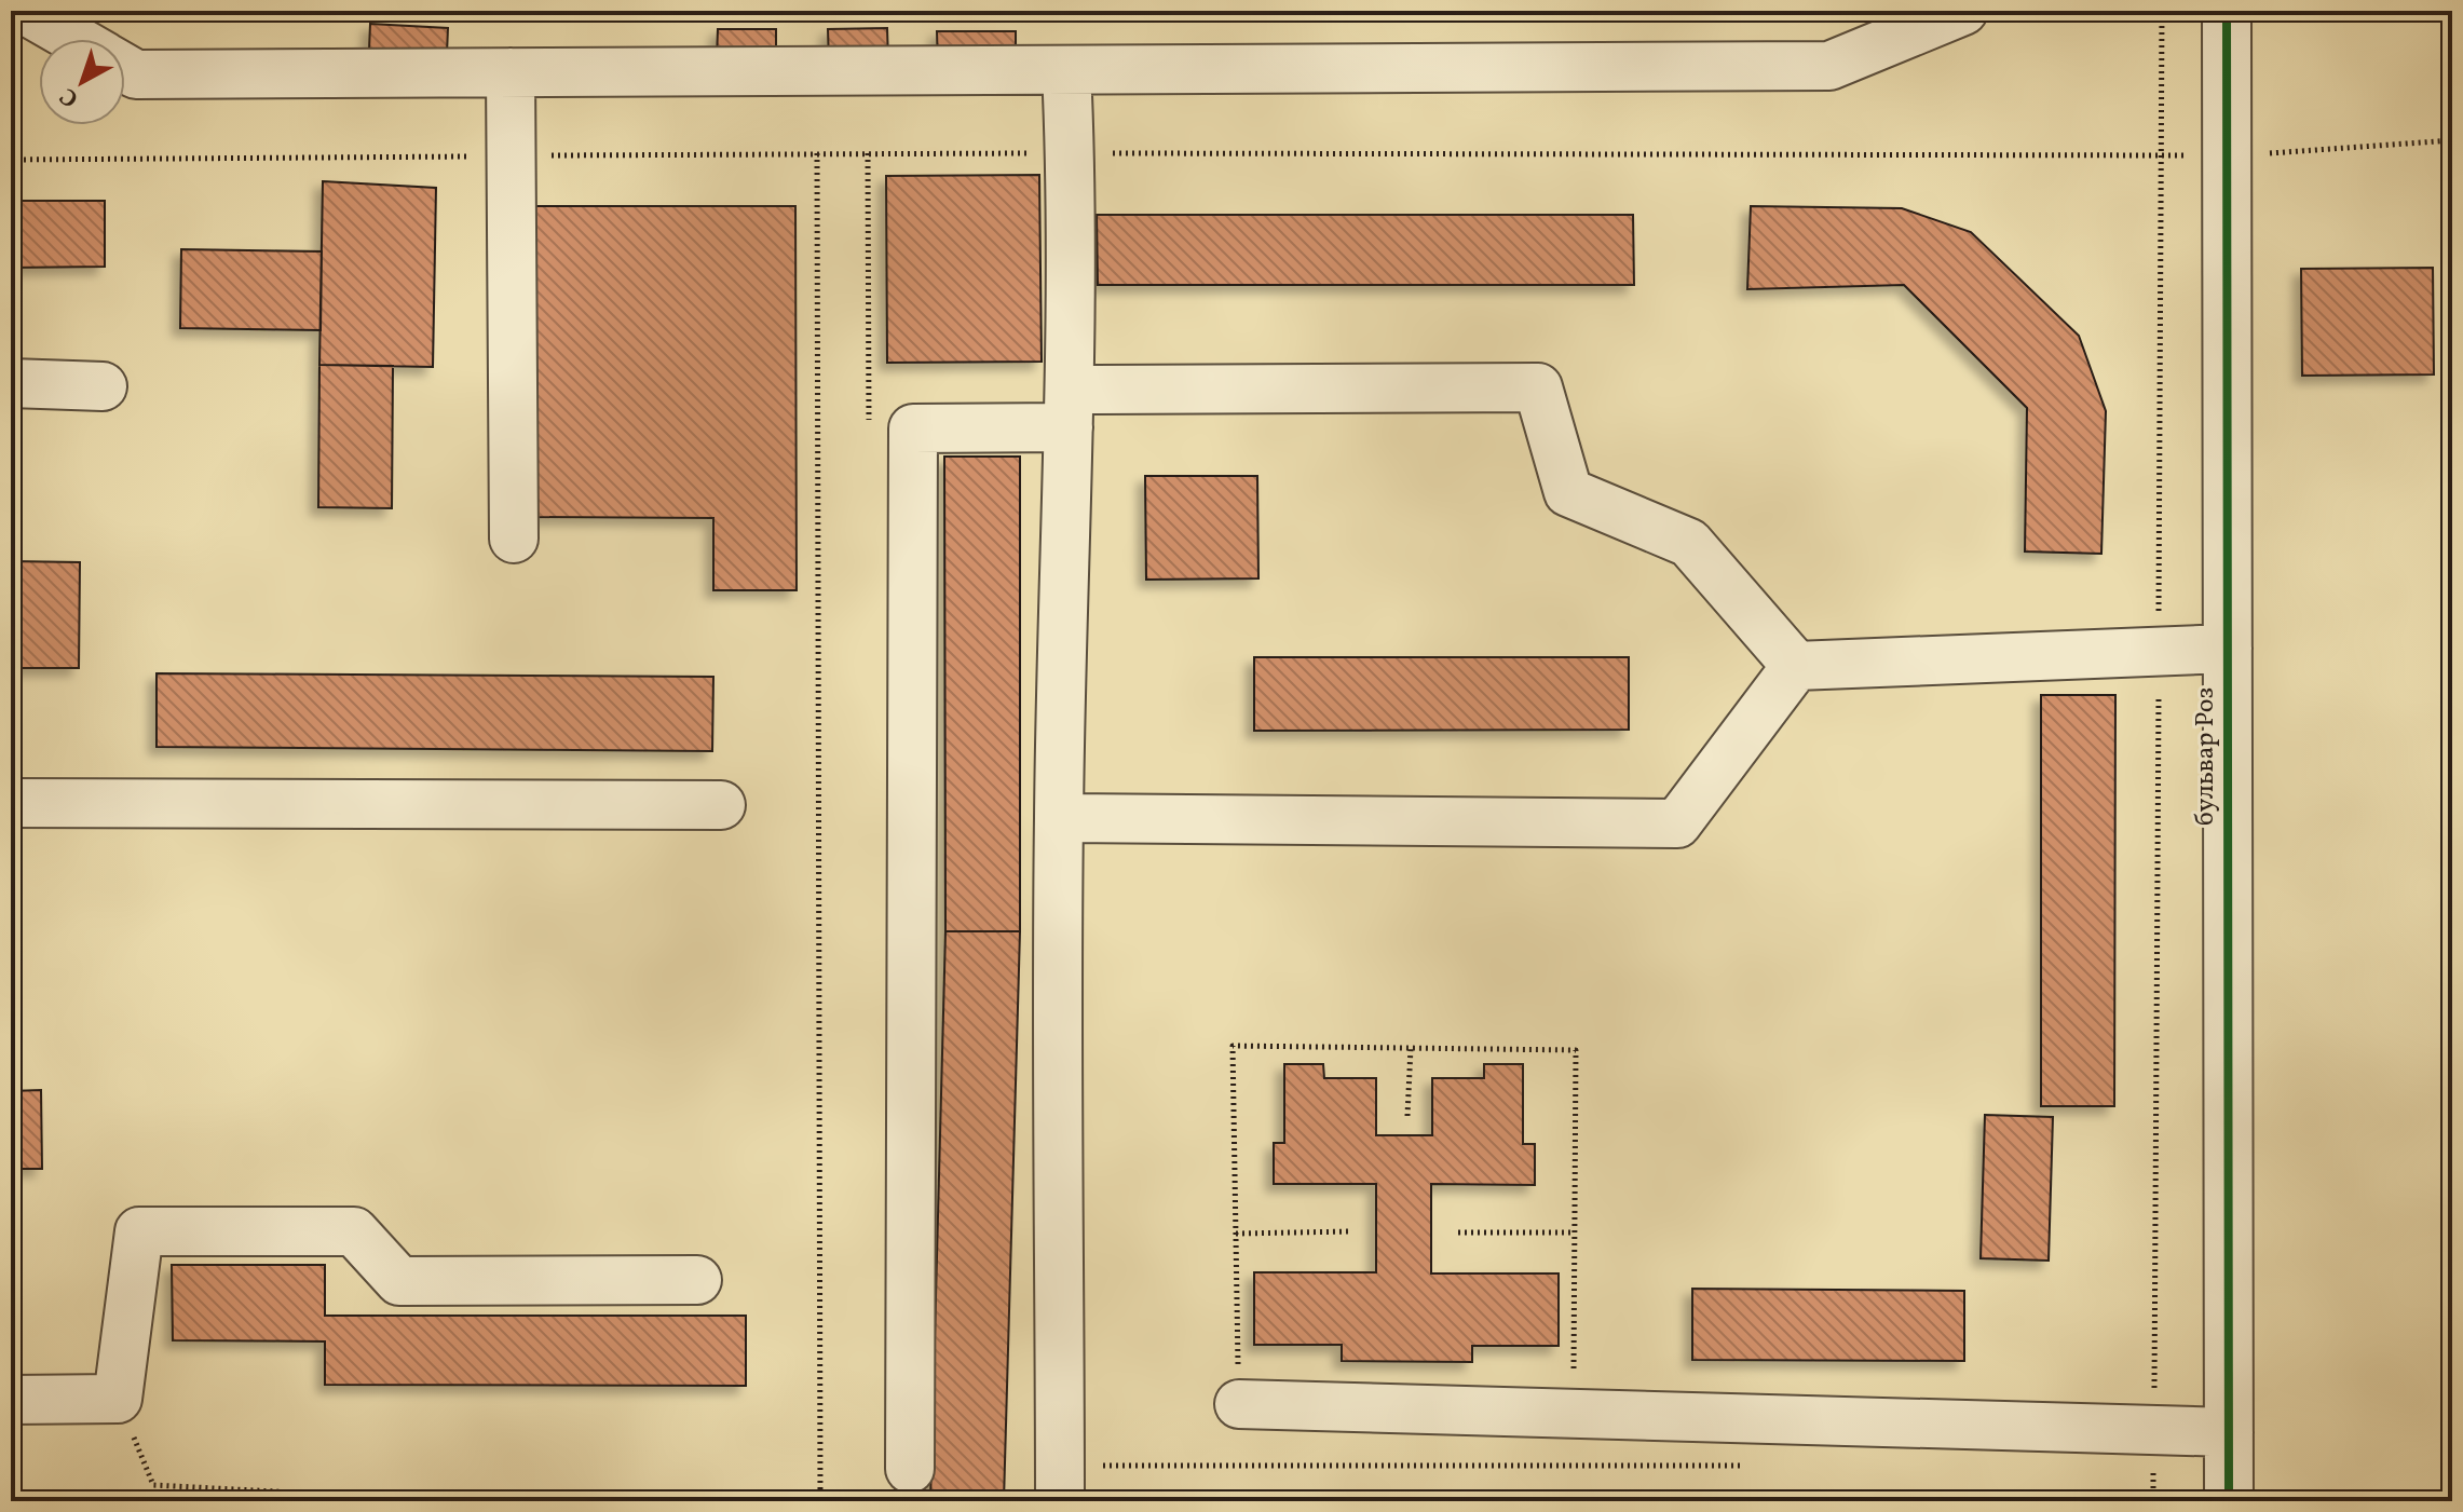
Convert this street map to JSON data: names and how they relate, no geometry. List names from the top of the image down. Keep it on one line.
{"streets":{"street":["бульвар Роз"]},"north":"bottom left"}
